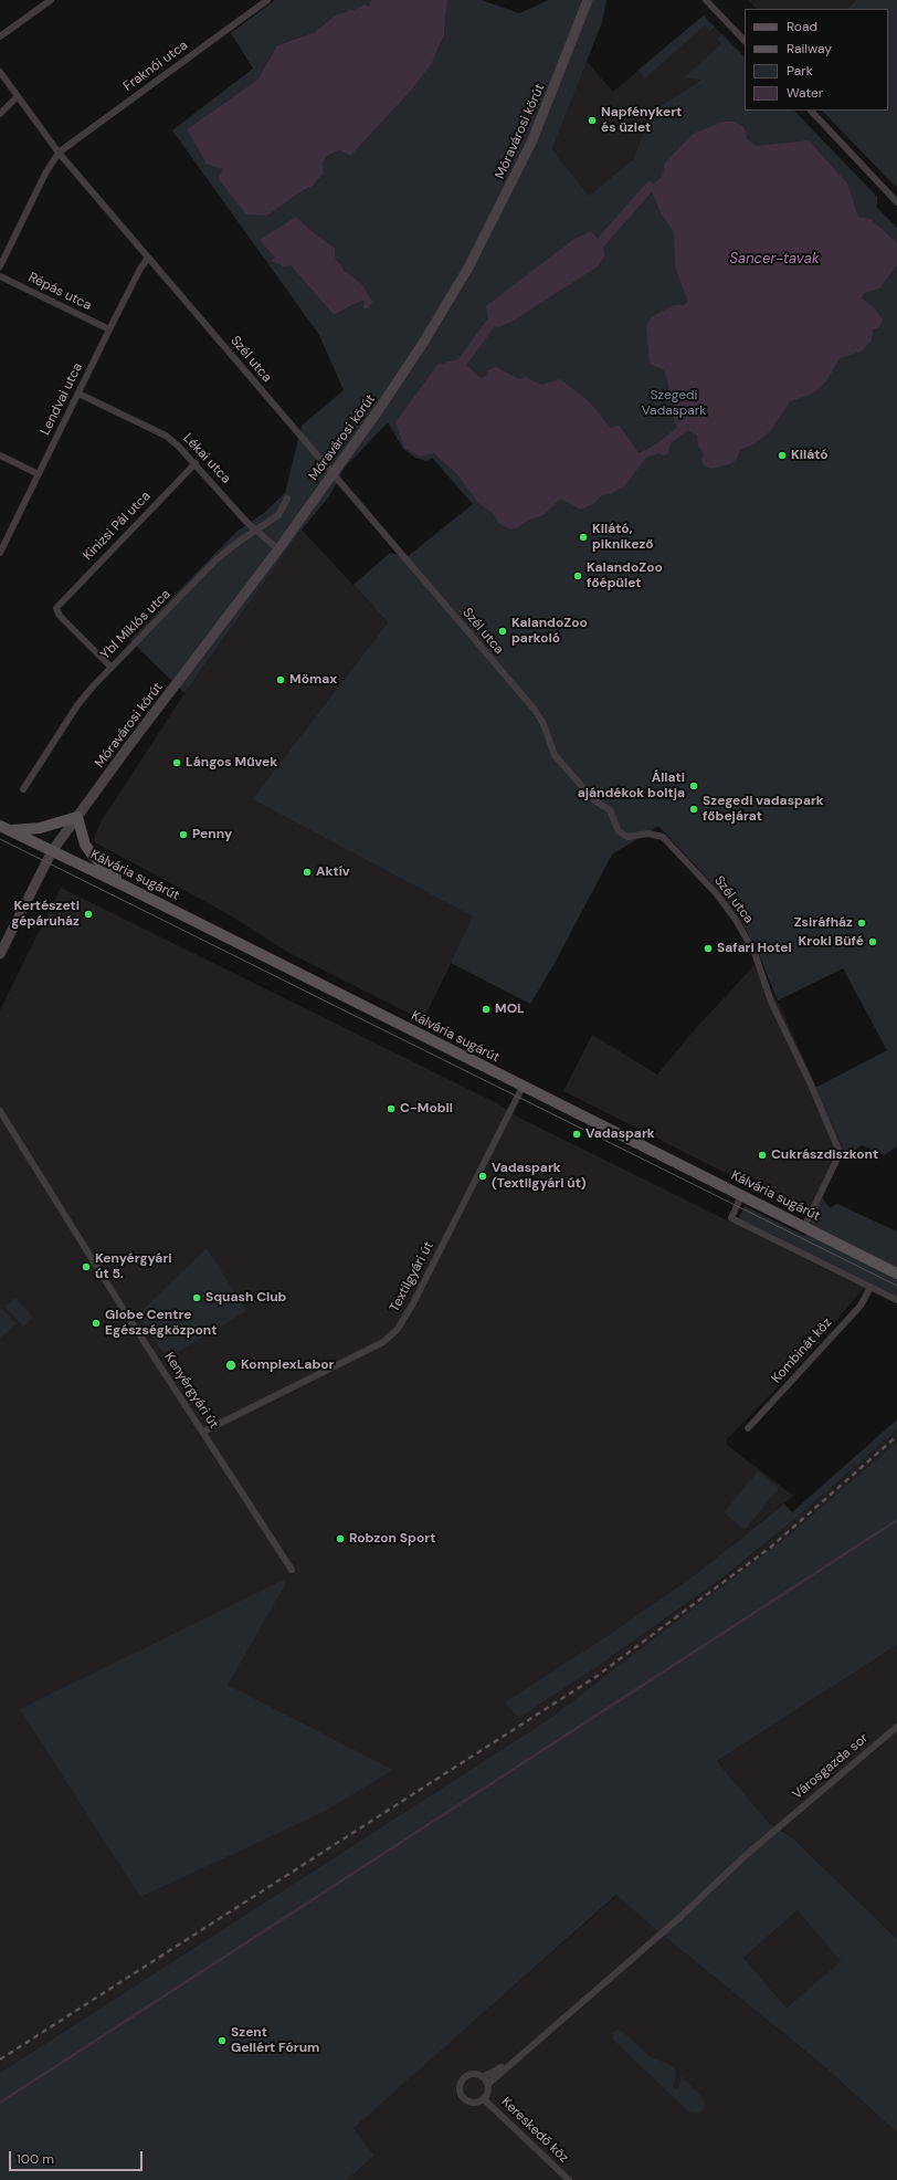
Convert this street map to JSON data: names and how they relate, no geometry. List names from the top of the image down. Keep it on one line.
{"streets":{"main road":["Móravárosi körút","Kálvária sugárút"],"street":["Fraknói utca","Répás utca","Szél utca","Lendvai utca","Lékai utca","Kinizsi Pál utca","Ybl Miklós utca","Textilgyári út","Kombinát köz","Kenyérgyári út","Városgazda sor","Kereskedő köz"]},"crossings":[["Fraknói utca","Szél utca"],["Móravárosi körút","Szél utca"],["Móravárosi körút","Lékai utca"],["Móravárosi körút","Kálvária sugárút"],["Répás utca","Lendvai utca"],["Szél utca","Lendvai utca"],["Szél utca","Kálvária sugárút"],["Lendvai utca","Lékai utca"],["Lékai utca","Kinizsi Pál utca"],["Lékai utca","Ybl Miklós utca"],["Kinizsi Pál utca","Ybl Miklós utca"],["Kálvária sugárút","Textilgyári út"],["Textilgyári út","Kenyérgyári út"]],"water":["Sancer-tavak"],"parks":["Szegedi Vadaspark"],"places":["Napfénykert és üzlet","Kilátó","Kilátó, piknikező","KalandoZoo főépület","KalandoZoo parkoló","Mömax","Lángos Művek","Állati ajándékok boltja","Szegedi vadaspark főbejárat","Penny","Aktív","Kertészeti gépáruház","Zsiráfház","Kroki Büfé","Safari Hotel","MOL","C-Mobil","Vadaspark","Cukrászdiszkont","Vadaspark (Textilgyári út)","Kenyérgyári út 5.","Squash Club","Globe Centre Egészségközpont","KomplexLabor","Robzon Sport","Szent Gellért Fórum"],"legend":["Road","Railway","Park","Water"],"scale_bar":"100 m"}
